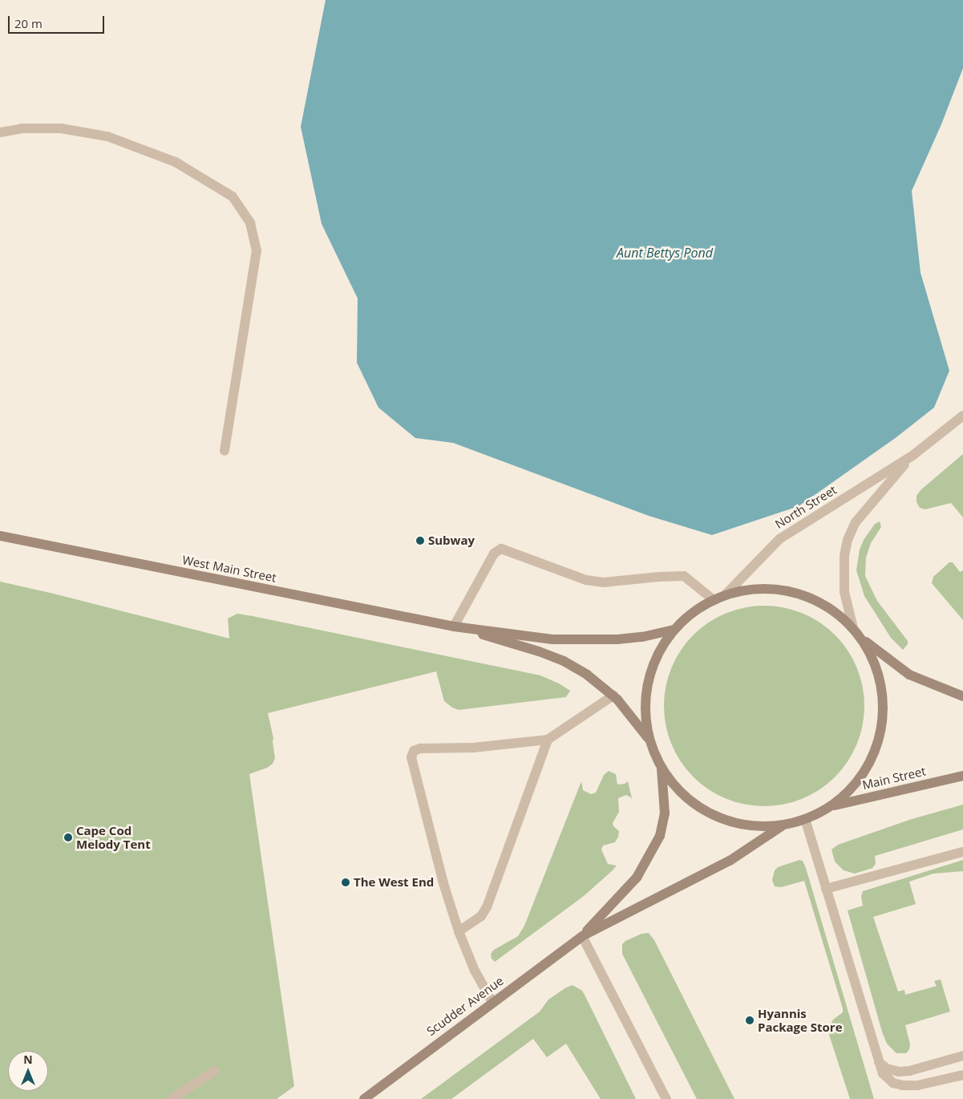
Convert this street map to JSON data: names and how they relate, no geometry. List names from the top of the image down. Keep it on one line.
{"streets":{"main road":["West Main Street","Main Street","Scudder Avenue"],"street":["North Street"]},"water":["Aunt Bettys Pond"],"places":["Subway","Cape Cod Melody Tent","The West End","Hyannis Package Store"],"scale_bar":"20 m","north":"top"}
